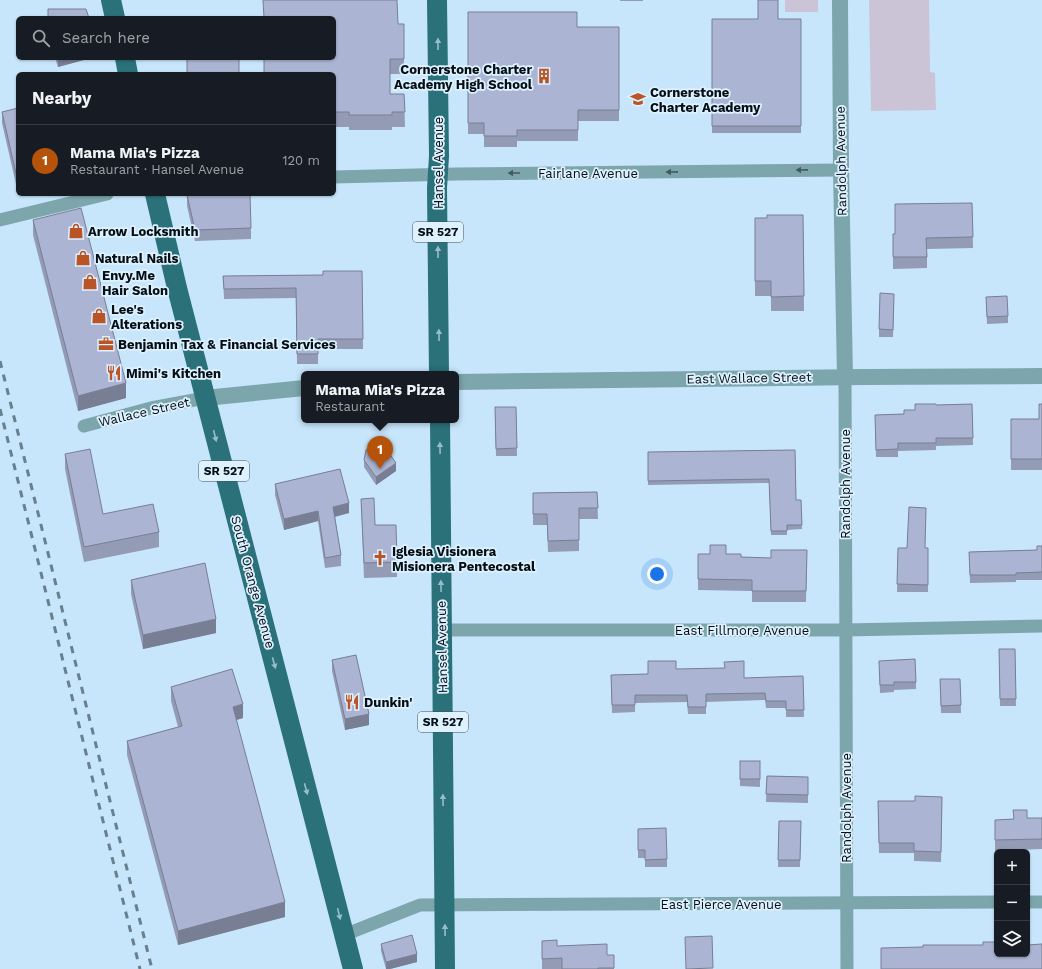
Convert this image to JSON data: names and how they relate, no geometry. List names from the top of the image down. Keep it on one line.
{"streets":{"main road":["Hansel Avenue","SR 527","South Orange Avenue"],"street":["Randolph Avenue","Fairlane Avenue","East Wallace Street","Wallace Street","East Fillmore Avenue","East Pierce Avenue"]},"crossings":[["Randolph Avenue","Fairlane Avenue"],["Randolph Avenue","East Wallace Street"],["Randolph Avenue","East Fillmore Avenue"],["Randolph Avenue","East Pierce Avenue"],["Hansel Avenue","Fairlane Avenue"],["Hansel Avenue","East Fillmore Avenue"],["Hansel Avenue","East Pierce Avenue"],["Wallace Street","South Orange Avenue"],["South Orange Avenue","East Pierce Avenue"]],"one_way":["Hansel Avenue","Fairlane Avenue","South Orange Avenue"],"places":{"building":["Cornerstone Charter Academy High School"],"school or university":["Cornerstone Charter Academy"],"shop":["Arrow Locksmith","Natural Nails","Envy.Me Hair Salon","Lee's Alterations"],"office":["Benjamin Tax & Financial Services"],"restaurant":["Mimi's Kitchen","Dunkin'"],"church":["Iglesia Visionera Misionera Pentecostal"]},"page":{"search":"Search here","heading":"Nearby","list":[{"mark":"1","name":"Mama Mia's Pizza","note":"Restaurant · Hansel Avenue","value":"120 m"}],"popup":["Mama Mia's Pizza","Restaurant"],"pins":"1","map_buttons":["+","−"]}}
